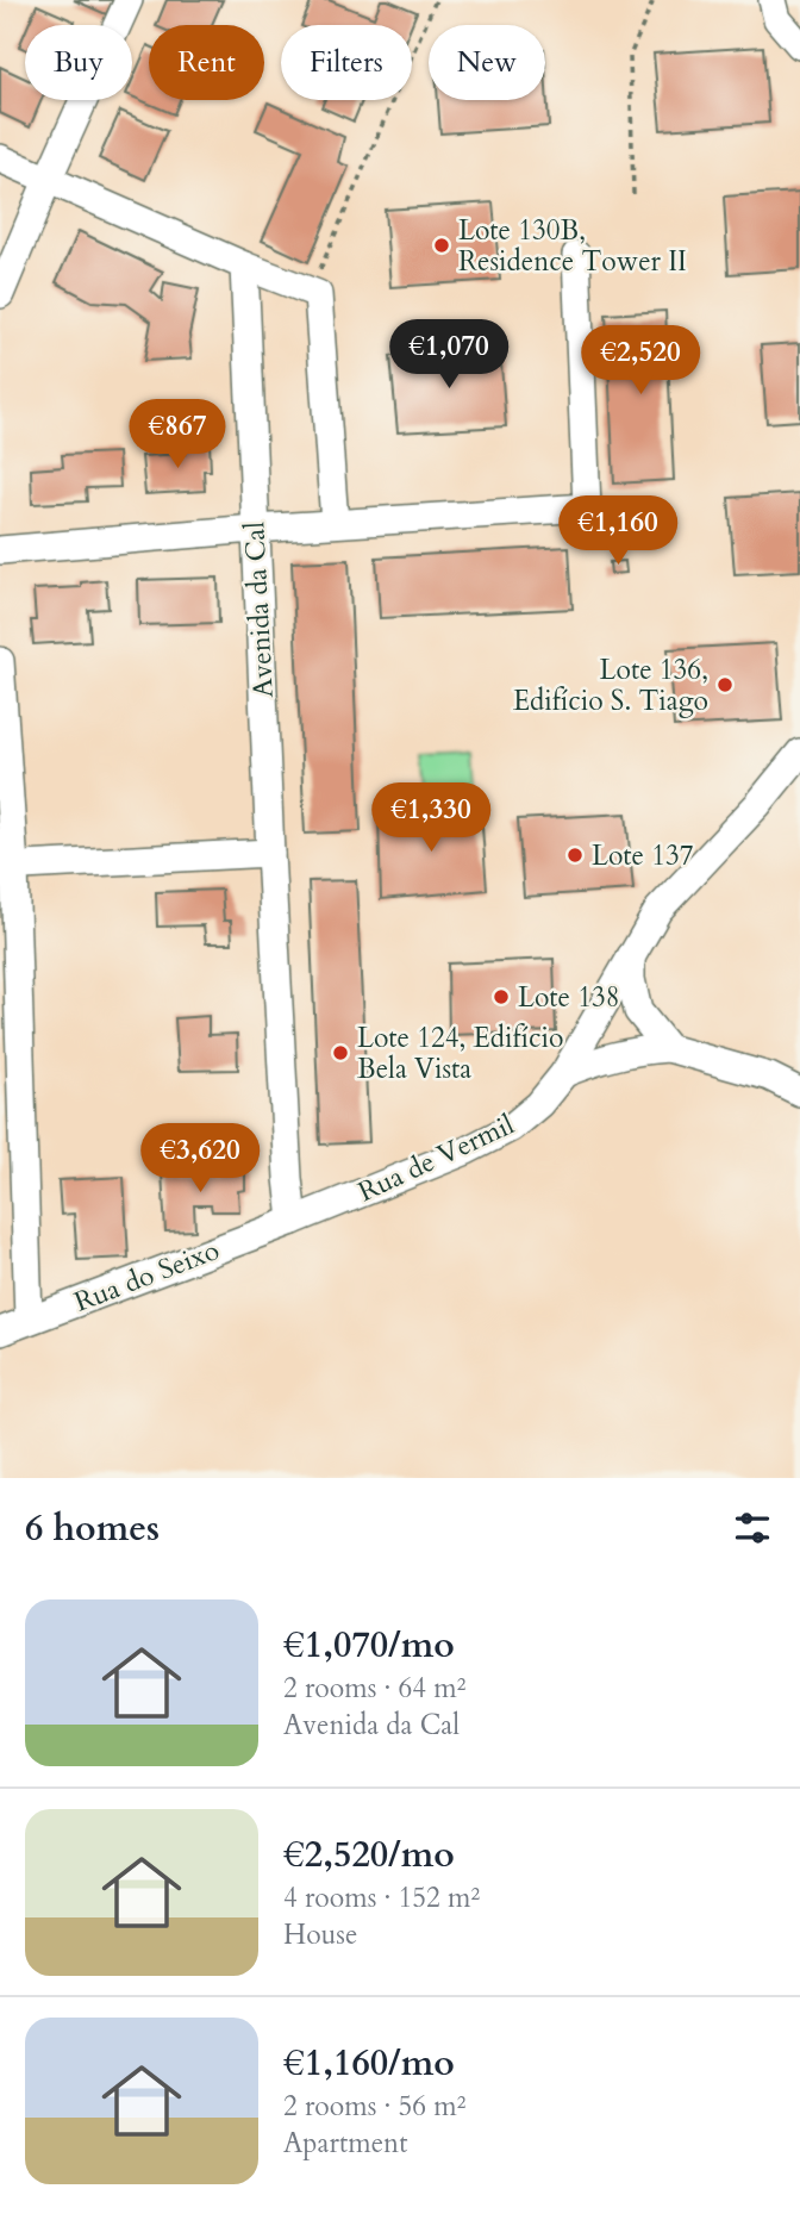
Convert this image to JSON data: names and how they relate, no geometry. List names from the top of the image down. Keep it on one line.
{"streets":{"street":["Avenida da Cal","Rua de Vermil","Rua do Seixo"]},"crossings":[["Avenida da Cal","Rua de Vermil"],["Avenida da Cal","Rua do Seixo"],["Rua de Vermil","Rua do Seixo"]],"places":["Lote 130B, Residence Tower II","Lote 136, Edifício S. Tiago","Lote 137","Lote 138","Lote 124, Edifício Bela Vista"],"page":{"chip":["Buy","Rent","Filters","New"],"price":["€1,070","€2,520","€867","€1,160","€1,330","€3,620"],"heading":"6 homes","list":[{"name":"€1,070/mo","note":"2 rooms · 64 m² · Avenida da Cal"},{"name":"€2,520/mo","note":"4 rooms · 152 m² · House"},{"name":"€1,160/mo","note":"2 rooms · 56 m² · Apartment"}]}}
